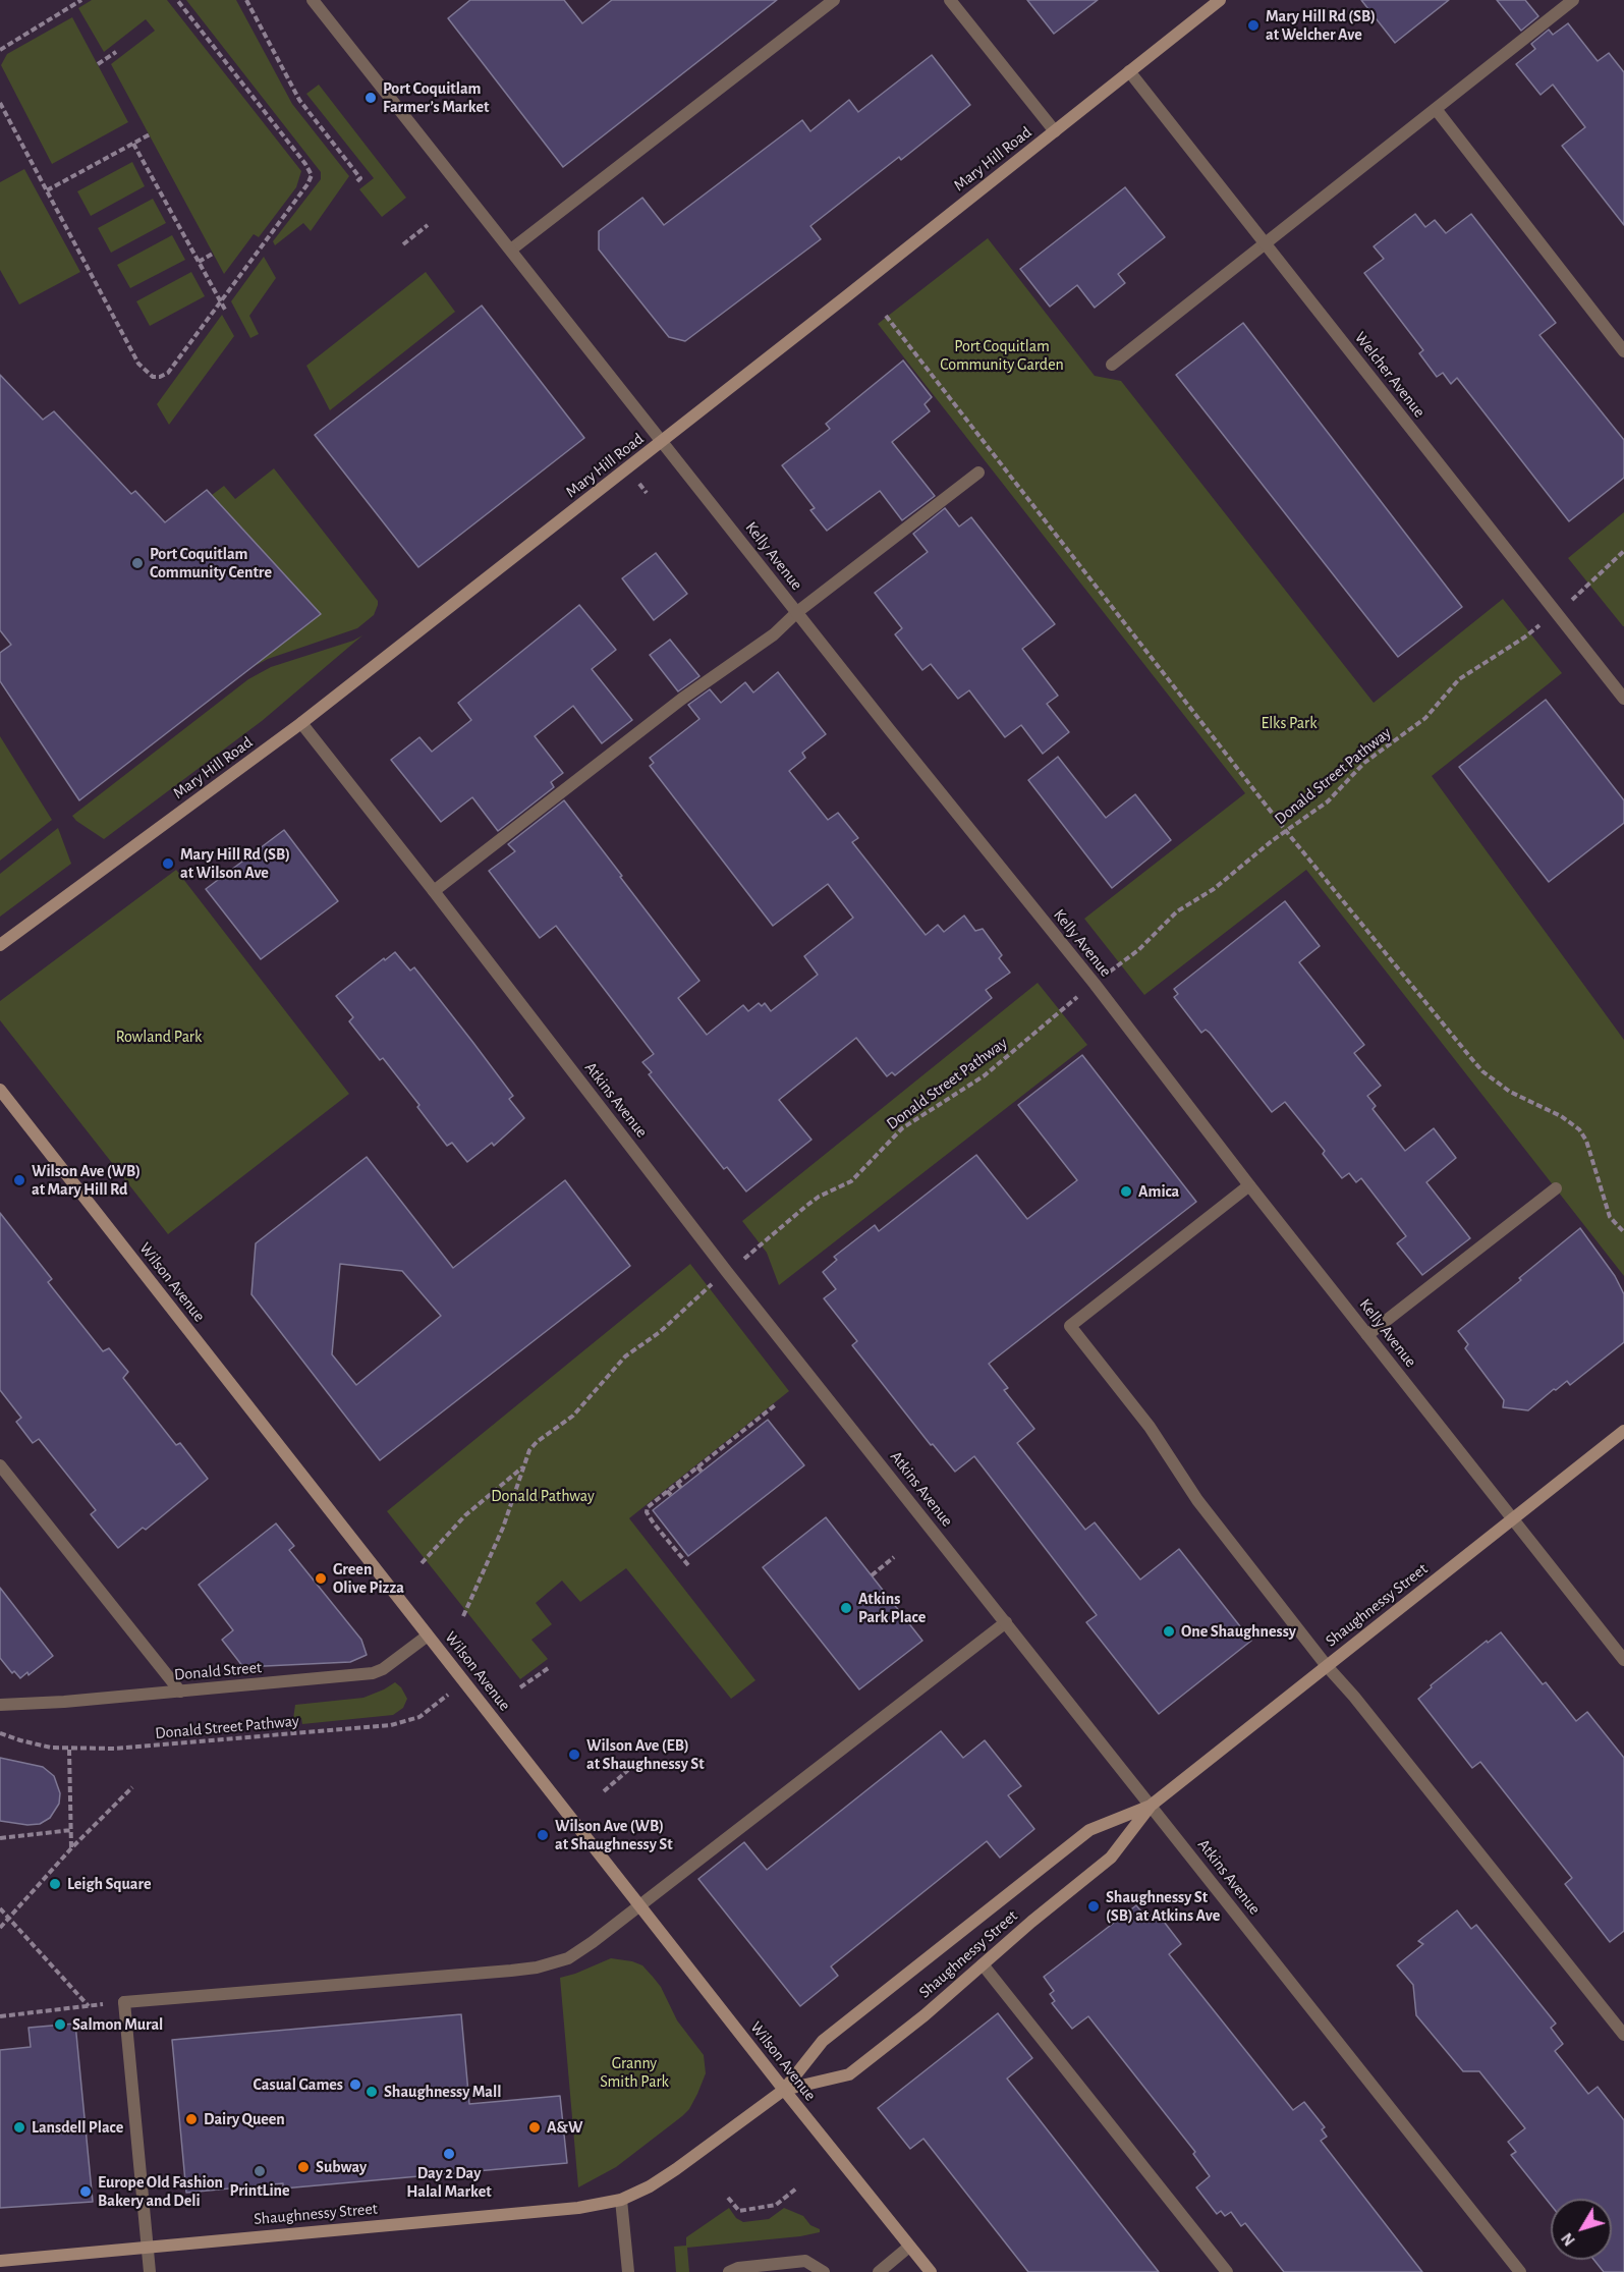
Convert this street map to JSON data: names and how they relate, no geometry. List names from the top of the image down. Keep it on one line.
{"streets":{"street":["Mary Hill Road","Welcher Avenue","Kelly Avenue","Atkins Avenue","Wilson Avenue","Shaughnessy Street","Donald Street"],"path":["Donald Street Pathway"]},"crossings":[["Mary Hill Road","Welcher Avenue"],["Mary Hill Road","Kelly Avenue"],["Mary Hill Road","Atkins Avenue"],["Kelly Avenue","Shaughnessy Street"],["Atkins Avenue","Shaughnessy Street"],["Wilson Avenue","Shaughnessy Street"],["Wilson Avenue","Donald Street"]],"parks":["Port Coquitlam Community Garden","Elks Park","Rowland Park","Donald Pathway","Granny Smith Park"],"places":["Mary Hill Rd (SB) at Welcher Ave","Port Coquitlam Farmer’s Market","Port Coquitlam Community Centre","Mary Hill Rd (SB) at Wilson Ave","Wilson Ave (WB) at Mary Hill Rd","Amica","Green Olive Pizza","Atkins Park Place","One Shaughnessy","Wilson Ave (EB) at Shaughnessy St","Wilson Ave (WB) at Shaughnessy St","Leigh Square","Shaughnessy St (SB) at Atkins Ave","Salmon Mural","Casual Games","Shaughnessy Mall","Dairy Queen","Lansdell Place","A&W","Day 2 Day Halal Market","Subway","PrintLine","Europe Old Fashion Bakery and Deli"],"north":"bottom left"}
